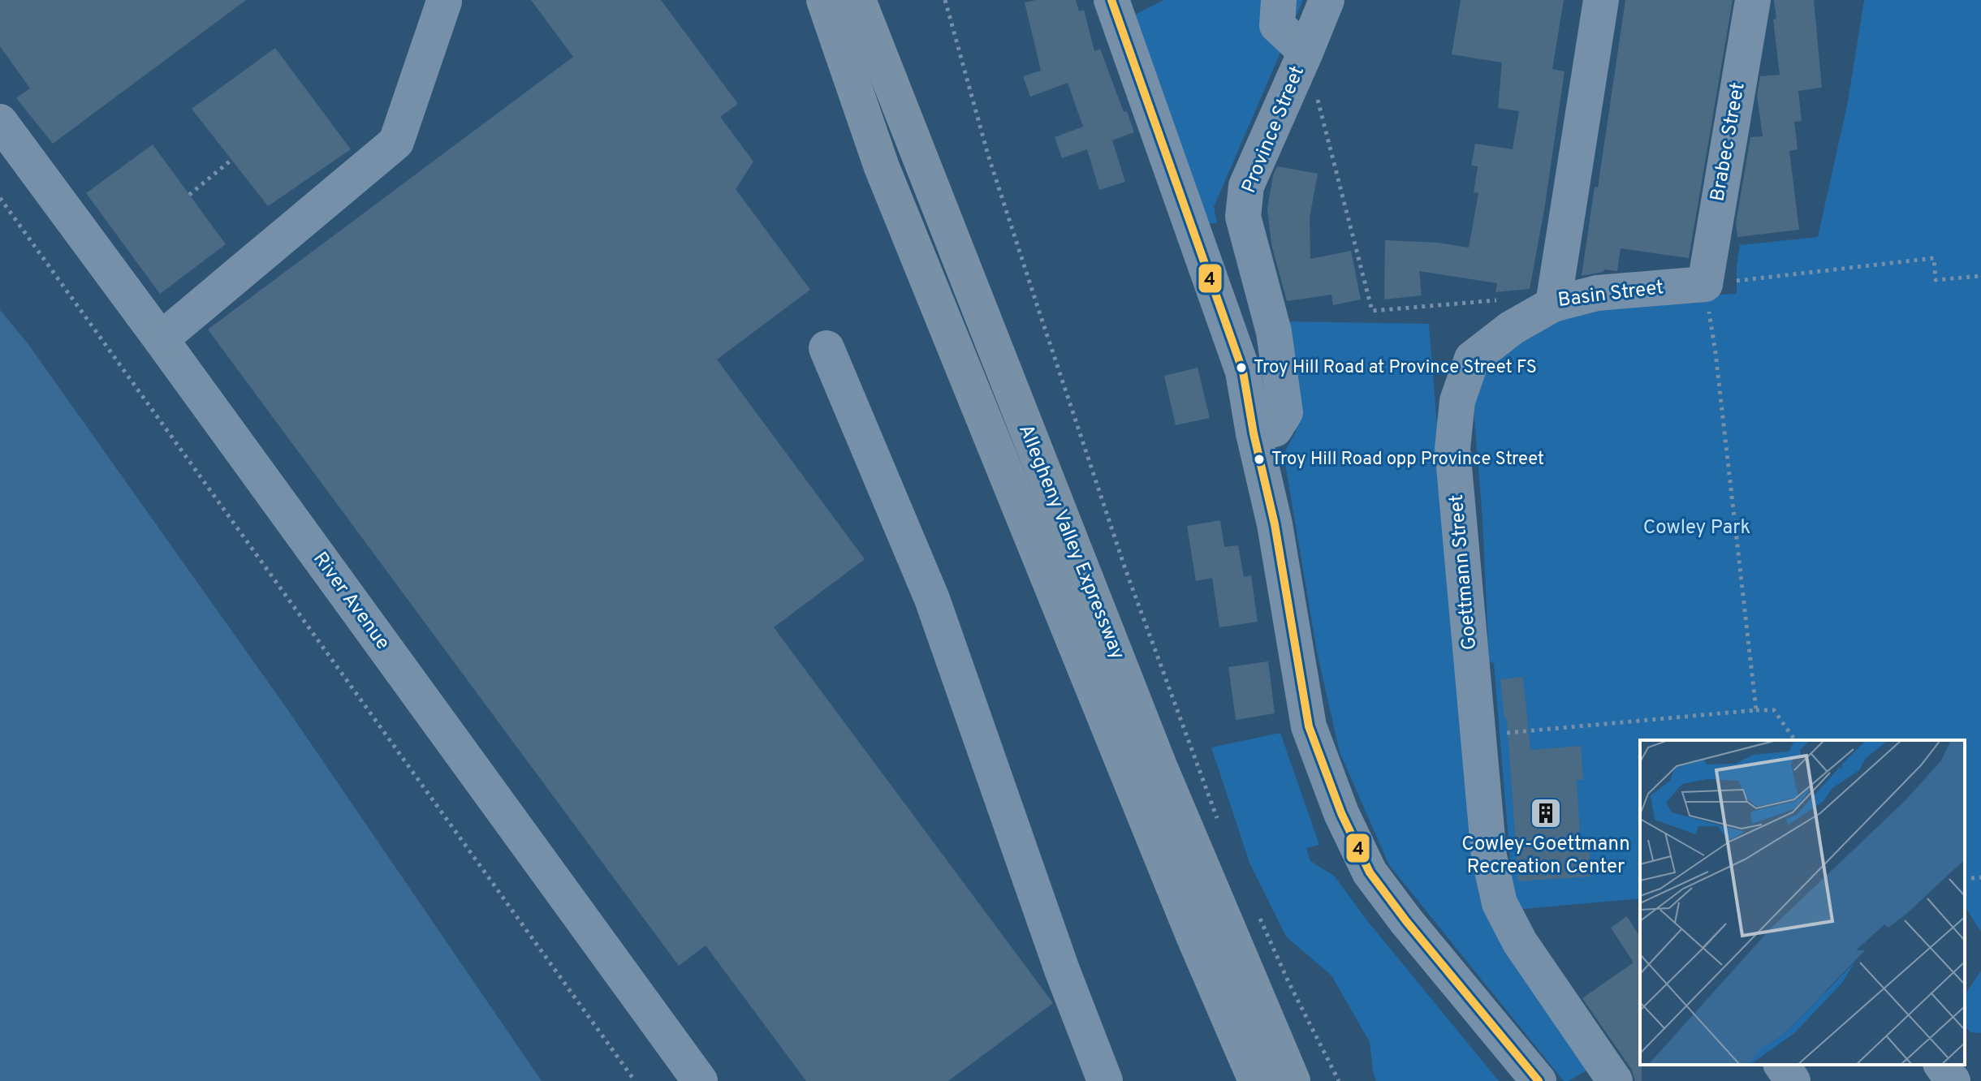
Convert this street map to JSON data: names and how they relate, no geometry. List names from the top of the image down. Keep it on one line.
{"streets":{"highway":["Allegheny Valley Expressway"],"street":["Province Street","Brabec Street","Basin Street","Goettmann Street","River Avenue"]},"crossings":[["Brabec Street","Basin Street"],["Basin Street","Goettmann Street"]],"parks":["Cowley Park"],"places":{"other":["Troy Hill Road at Province Street FS","Troy Hill Road opp Province Street"],"building":["Cowley-Goettmann Recreation Center"]},"lines":["transit line 4"]}
